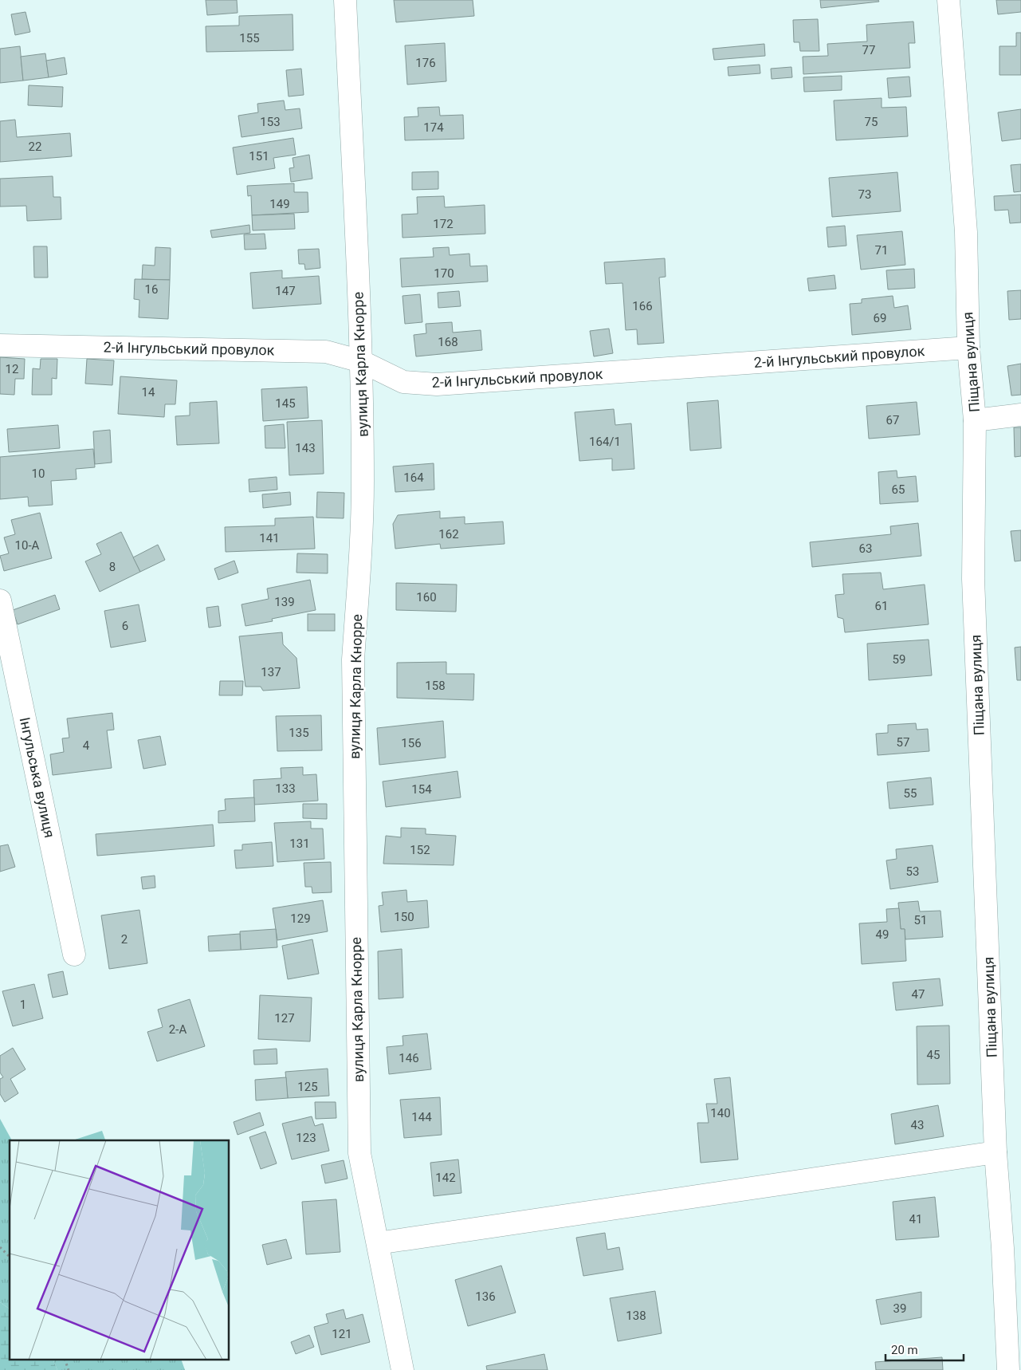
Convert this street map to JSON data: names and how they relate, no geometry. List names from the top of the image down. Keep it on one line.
{"streets":{"street":["2-й Інгульський провулок","Піщана вулиця","вулиця Карла Кнорре","Інгульська вулиця"]},"crossings":[["2-й Інгульський провулок","Піщана вулиця"],["2-й Інгульський провулок","вулиця Карла Кнорре"]],"house_numbers":["155","77","176","153","75","174","22","151","73","149","172","71","170","16","147","166","69","168","12","14","145","67","164/1","143","10","164","65","162","141","10-А","63","8","160","139","61","6","59","137","158","135","57","156","4","133","154","55","131","152","53","150","129","51","49","2","47","1","127","2-А","45","146","125","140","144","43","123","142","41","136","39","138","121"],"scale_bar":"20 m"}
